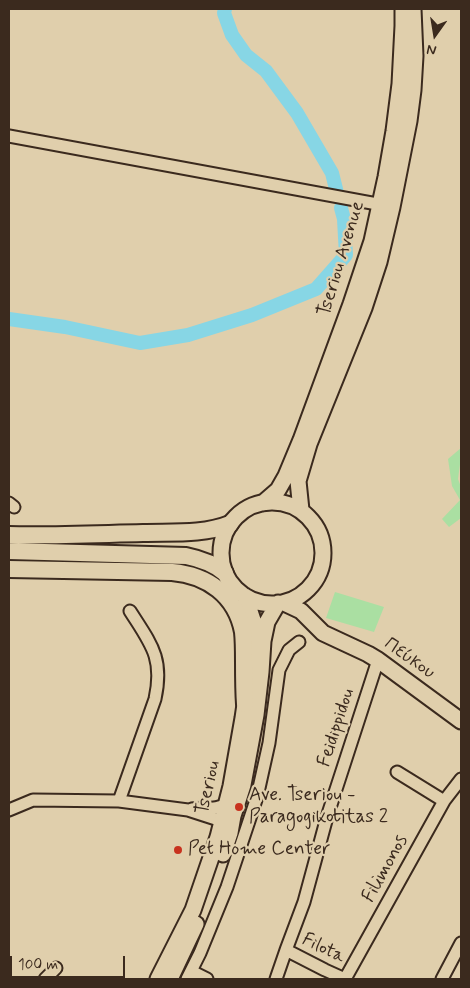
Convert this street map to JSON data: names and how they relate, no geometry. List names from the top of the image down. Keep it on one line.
{"streets":{"main road":["Tseriou Avenue","Πεύκου","Tseriou"],"street":["Feidippidou","Filimonos","Filota"]},"crossings":[["Tseriou Avenue","Πεύκου"],["Tseriou Avenue","Tseriou"],["Πεύκου","Feidippidou"],["Πεύκου","Tseriou"],["Feidippidou","Filota"],["Filimonos","Filota"]],"places":["Ave. Tseriou - Paragogikotitas 2","Pet Home Center"],"scale_bar":"100 m","north":"bottom"}
